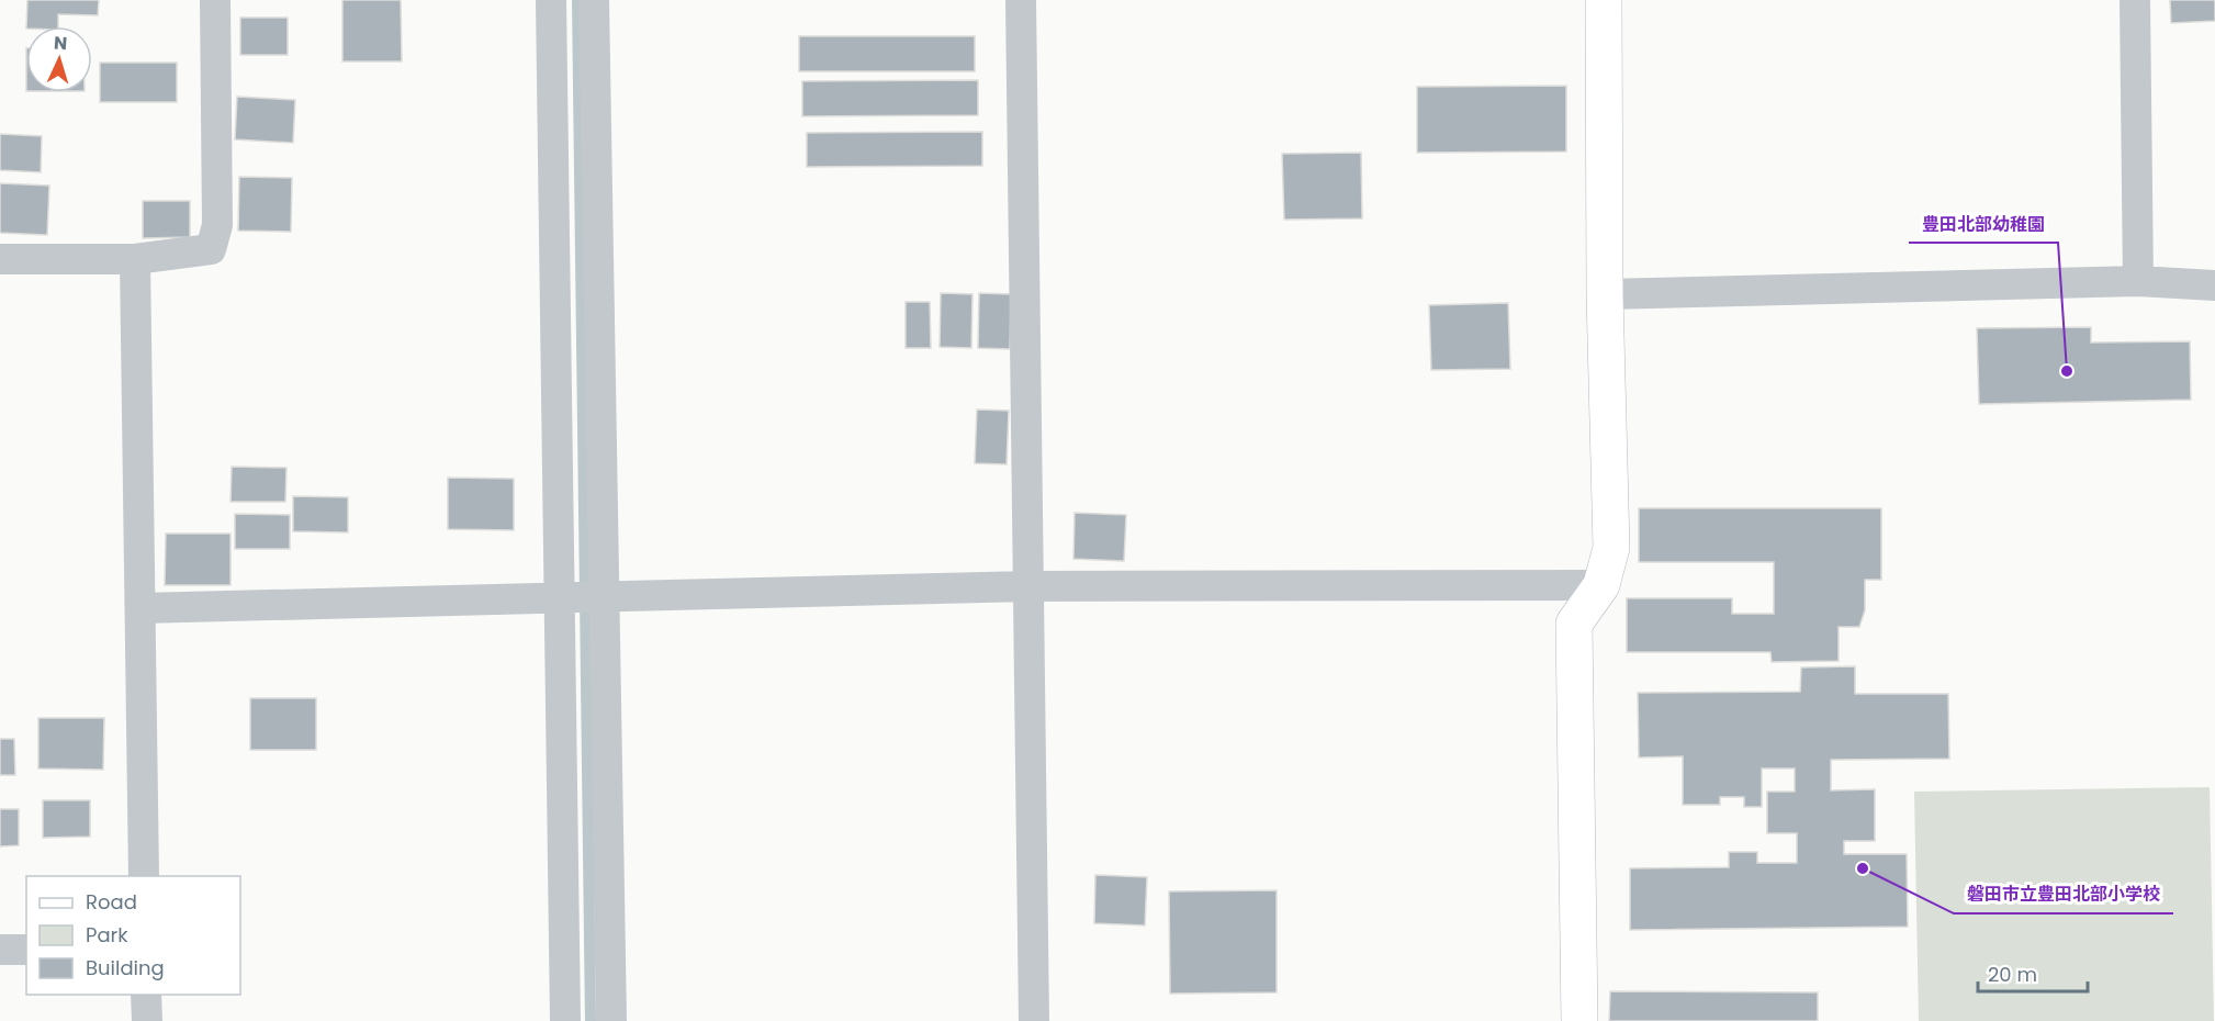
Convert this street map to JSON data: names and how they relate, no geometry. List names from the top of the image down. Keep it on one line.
{"places":["豊田北部幼稚園","磐田市立豊田北部小学校"],"legend":["Road","Park","Building"],"scale_bar":"20 m","north":"top"}
